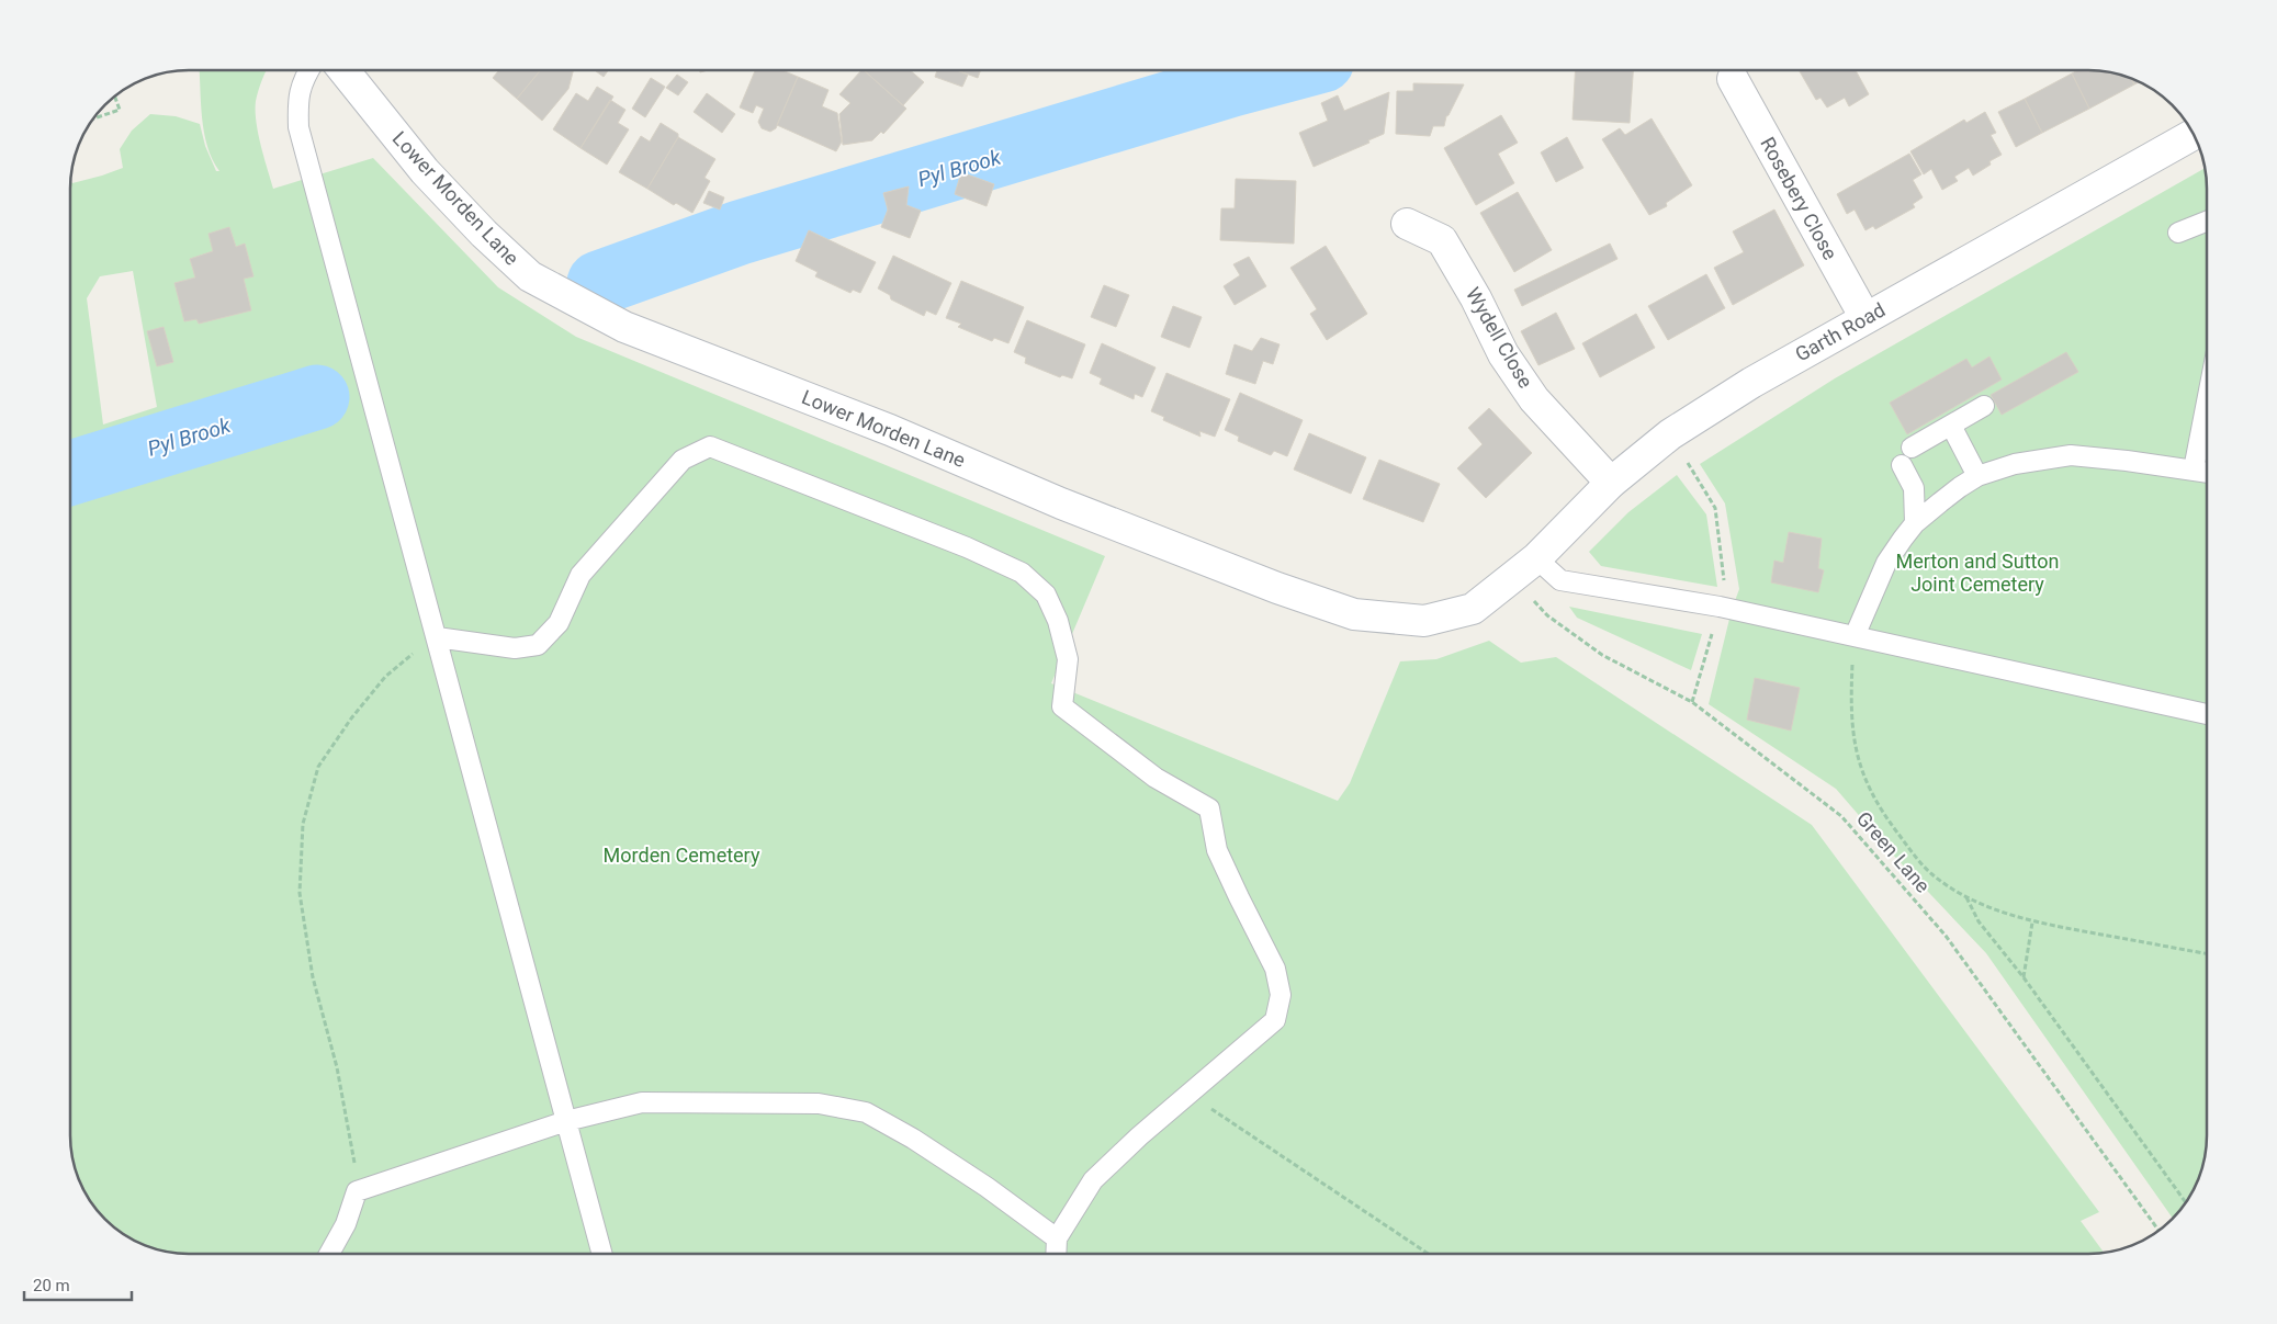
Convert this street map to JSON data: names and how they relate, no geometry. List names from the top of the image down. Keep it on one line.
{"streets":{"street":["Lower Morden Lane","Rosebery Close","Garth Road","Wydell Close"],"path":["Green Lane"]},"crossings":[["Lower Morden Lane","Garth Road"],["Lower Morden Lane","Green Lane"],["Rosebery Close","Garth Road"],["Garth Road","Wydell Close"],["Garth Road","Green Lane"]],"water":["Pyl Brook"],"parks":["Merton and Sutton Joint Cemetery","Morden Cemetery"],"scale_bar":"20 m"}
